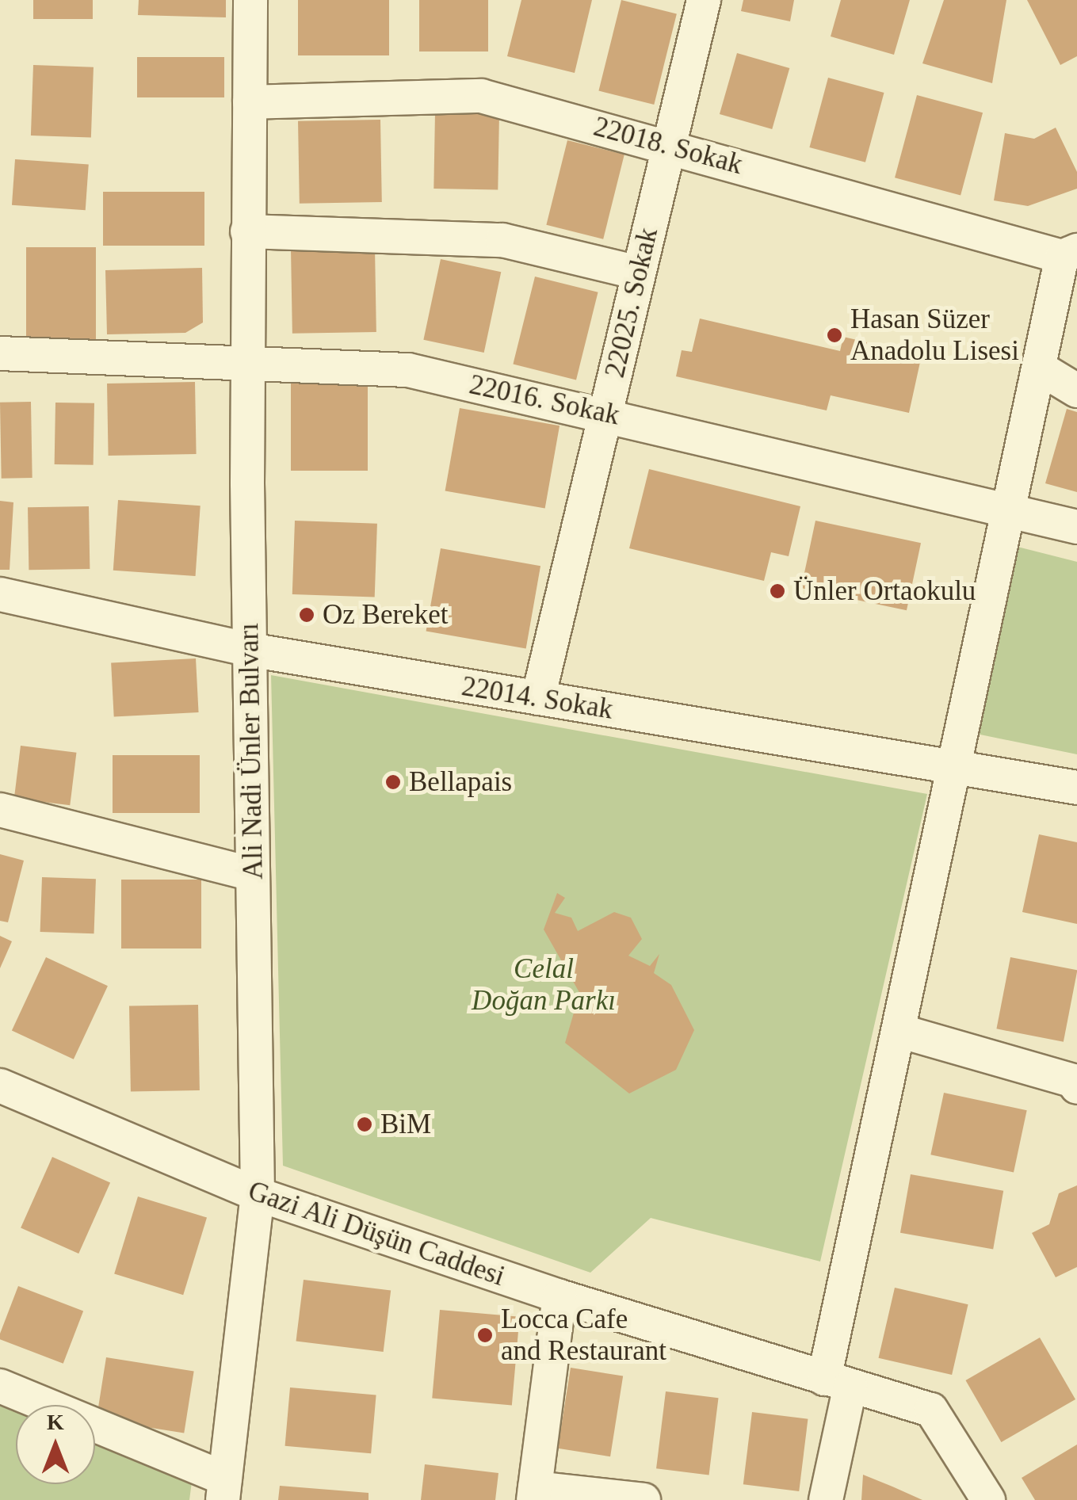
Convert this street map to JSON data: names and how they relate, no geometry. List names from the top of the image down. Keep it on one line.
{"streets":{"street":["22018. Sokak","22025. Sokak","22016. Sokak","22014. Sokak","Ali Nadi Ünler Bulvarı","Gazi Ali Düşün Caddesi"]},"crossings":[["22018. Sokak","22025. Sokak"],["22018. Sokak","Ali Nadi Ünler Bulvarı"],["22025. Sokak","22016. Sokak"],["22025. Sokak","22014. Sokak"],["22016. Sokak","Ali Nadi Ünler Bulvarı"],["22014. Sokak","Ali Nadi Ünler Bulvarı"],["Ali Nadi Ünler Bulvarı","Gazi Ali Düşün Caddesi"]],"parks":["Celal Doğan Parkı"],"places":["Hasan Süzer Anadolu Lisesi","Ünler Ortaokulu","Oz Bereket","Bellapais","BiM","Locca Cafe and Restaurant"],"north":"top"}
